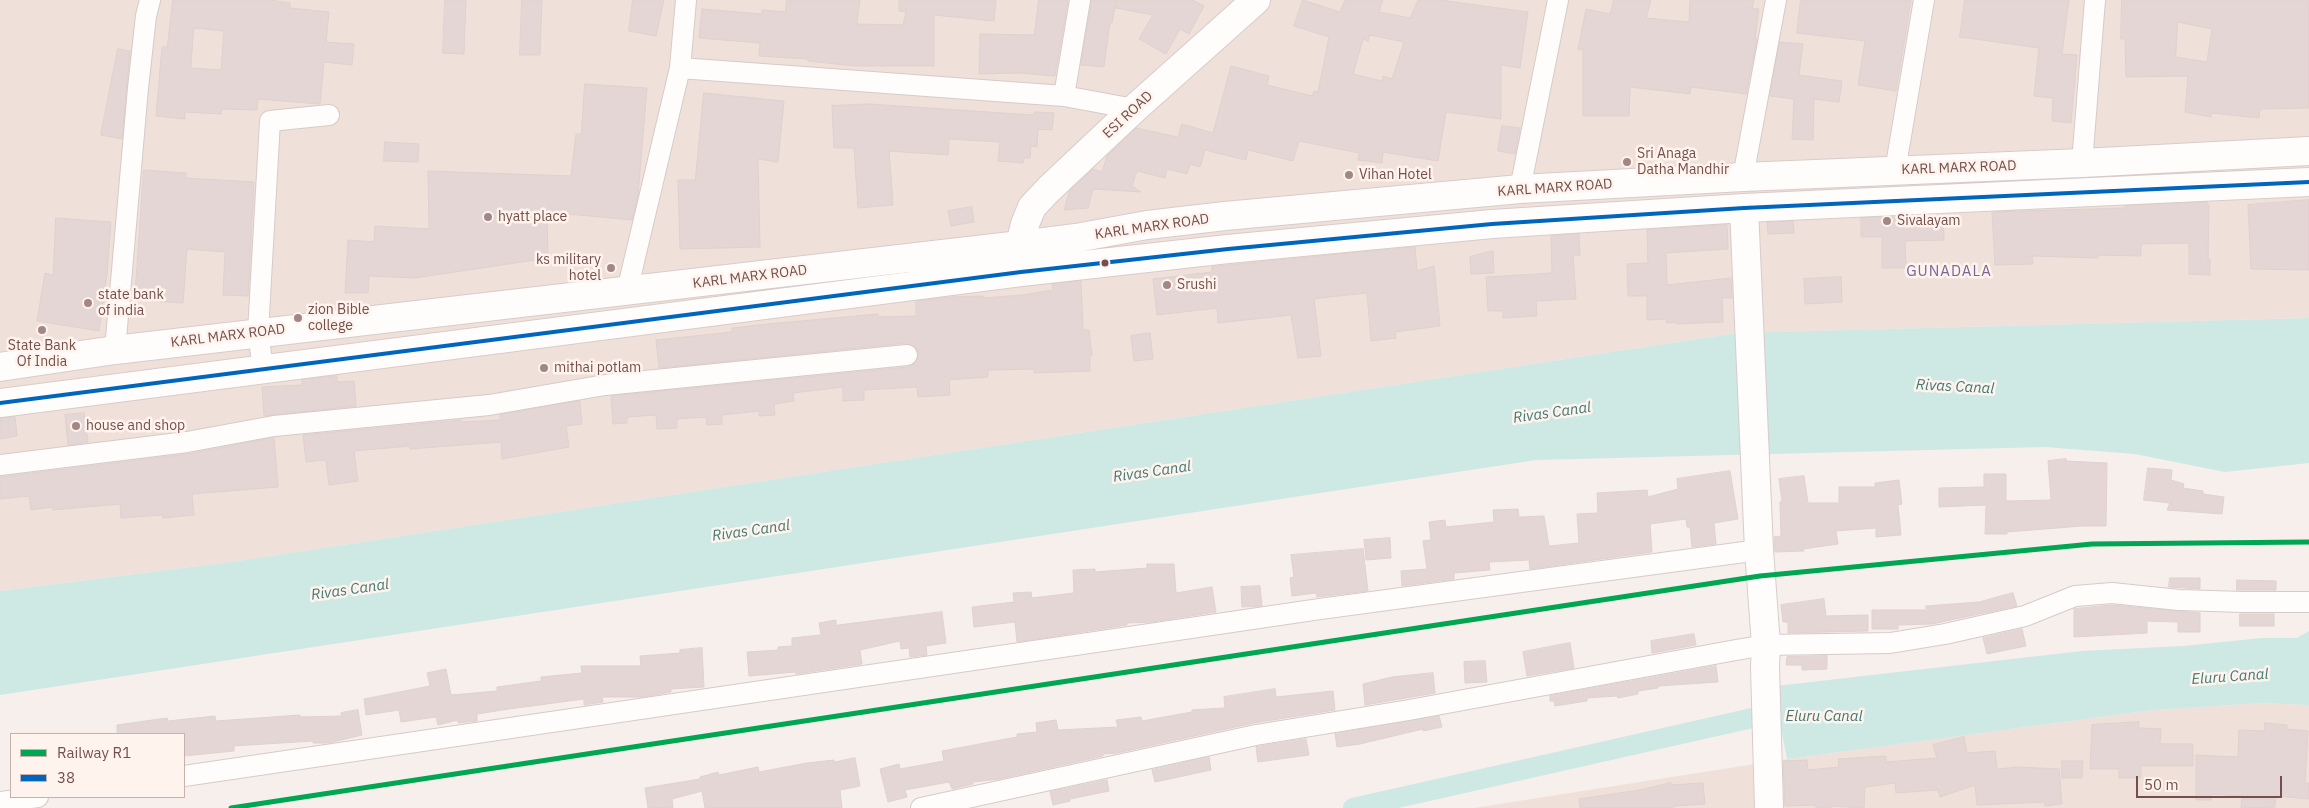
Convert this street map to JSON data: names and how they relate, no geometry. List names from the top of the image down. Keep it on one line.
{"streets":{"main road":["ESI ROAD","KARL MARX ROAD"]},"crossings":[["ESI ROAD","KARL MARX ROAD"]],"districts":["GUNADALA"],"water":["Rivas Canal","Eluru Canal"],"places":["Sri Anaga Datha Mandhir","Vihan Hotel","hyatt place","Sivalayam","ks military hotel","Srushi","state bank of india","zion Bible college","State Bank Of India","mithai potlam","house and shop"],"lines":["transit line 38","rail line R1"],"legend":["Railway R1","38"],"scale_bar":"50 m"}
